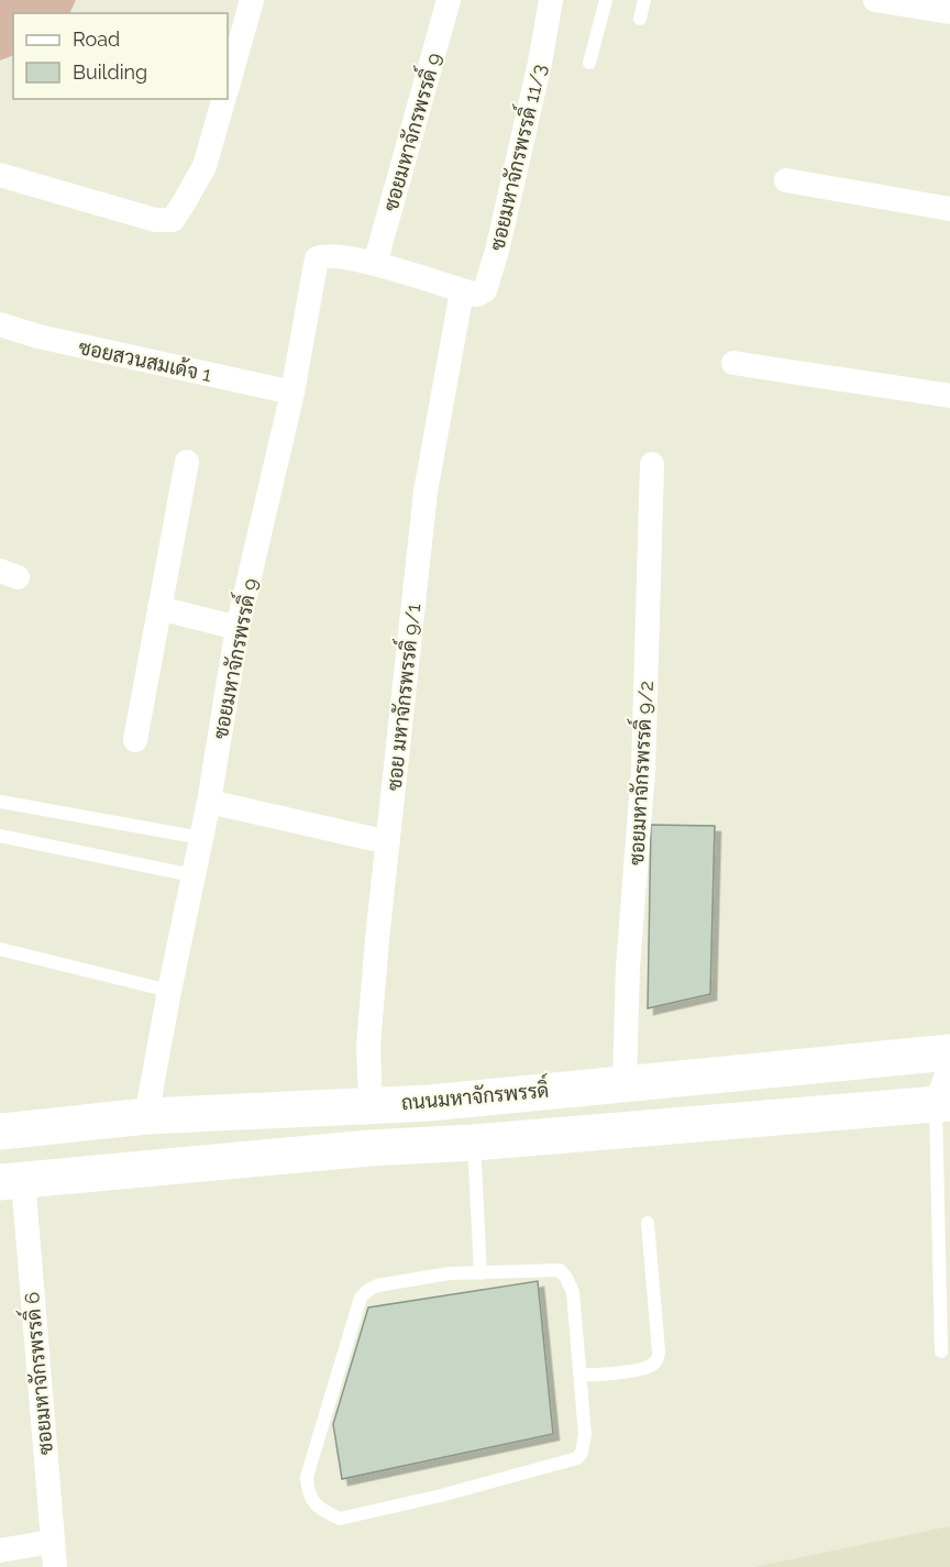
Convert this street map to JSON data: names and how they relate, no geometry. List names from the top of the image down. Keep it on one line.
{"streets":{"main road":["ถนนมหาจักรพรรดิ์"],"street":["ซอยมหาจักรพรรดิ์ 9","ซอยมหาจักรพรรดิ์ 11/3","ซอยสวนสมเด้จ 1","ซอย มหาจักรพรรดิ์ 9/1","ซอยมหาจักรพรรดิ์ 9/2","ซอยมหาจักรพรรดิ์ 6"]},"crossings":[["ซอยมหาจักรพรรดิ์ 9","ซอยมหาจักรพรรดิ์ 11/3"],["ซอยมหาจักรพรรดิ์ 9","ซอยสวนสมเด้จ 1"],["ซอยมหาจักรพรรดิ์ 9","ซอย มหาจักรพรรดิ์ 9/1"],["ซอยมหาจักรพรรดิ์ 9","ถนนมหาจักรพรรดิ์"],["ซอยมหาจักรพรรดิ์ 11/3","ซอย มหาจักรพรรดิ์ 9/1"],["ซอย มหาจักรพรรดิ์ 9/1","ถนนมหาจักรพรรดิ์"],["ซอยมหาจักรพรรดิ์ 9/2","ถนนมหาจักรพรรดิ์"]],"legend":["Road","Building"]}
